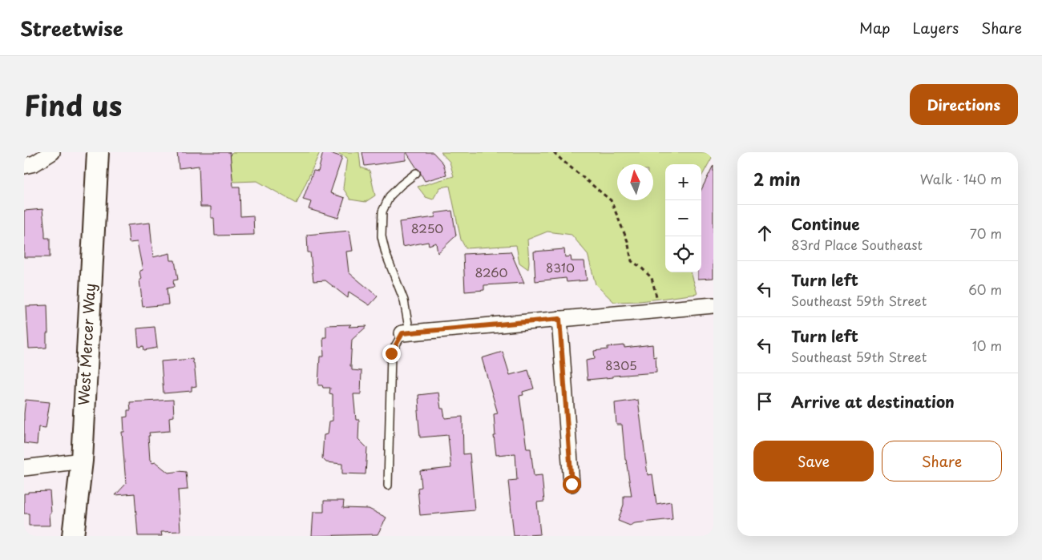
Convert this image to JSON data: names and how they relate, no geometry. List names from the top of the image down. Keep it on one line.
{"streets":{"street":["West Mercer Way"]},"house_numbers":["8250","8310","8260","8305"],"north":"top","page":{"header":"Streetwise","nav":["Map","Layers","Share"],"title":"Find us","buttons":["Directions",["Save","Share"]],"heading":["2 min","Walk · 140 m"],"map_buttons":["+","−"],"list":[["Continue","83rd Place Southeast","70 m"],["Turn left","Southeast 59th Street","60 m"],["Turn left","Southeast 59th Street","10 m"],"Arrive at destination"]}}
